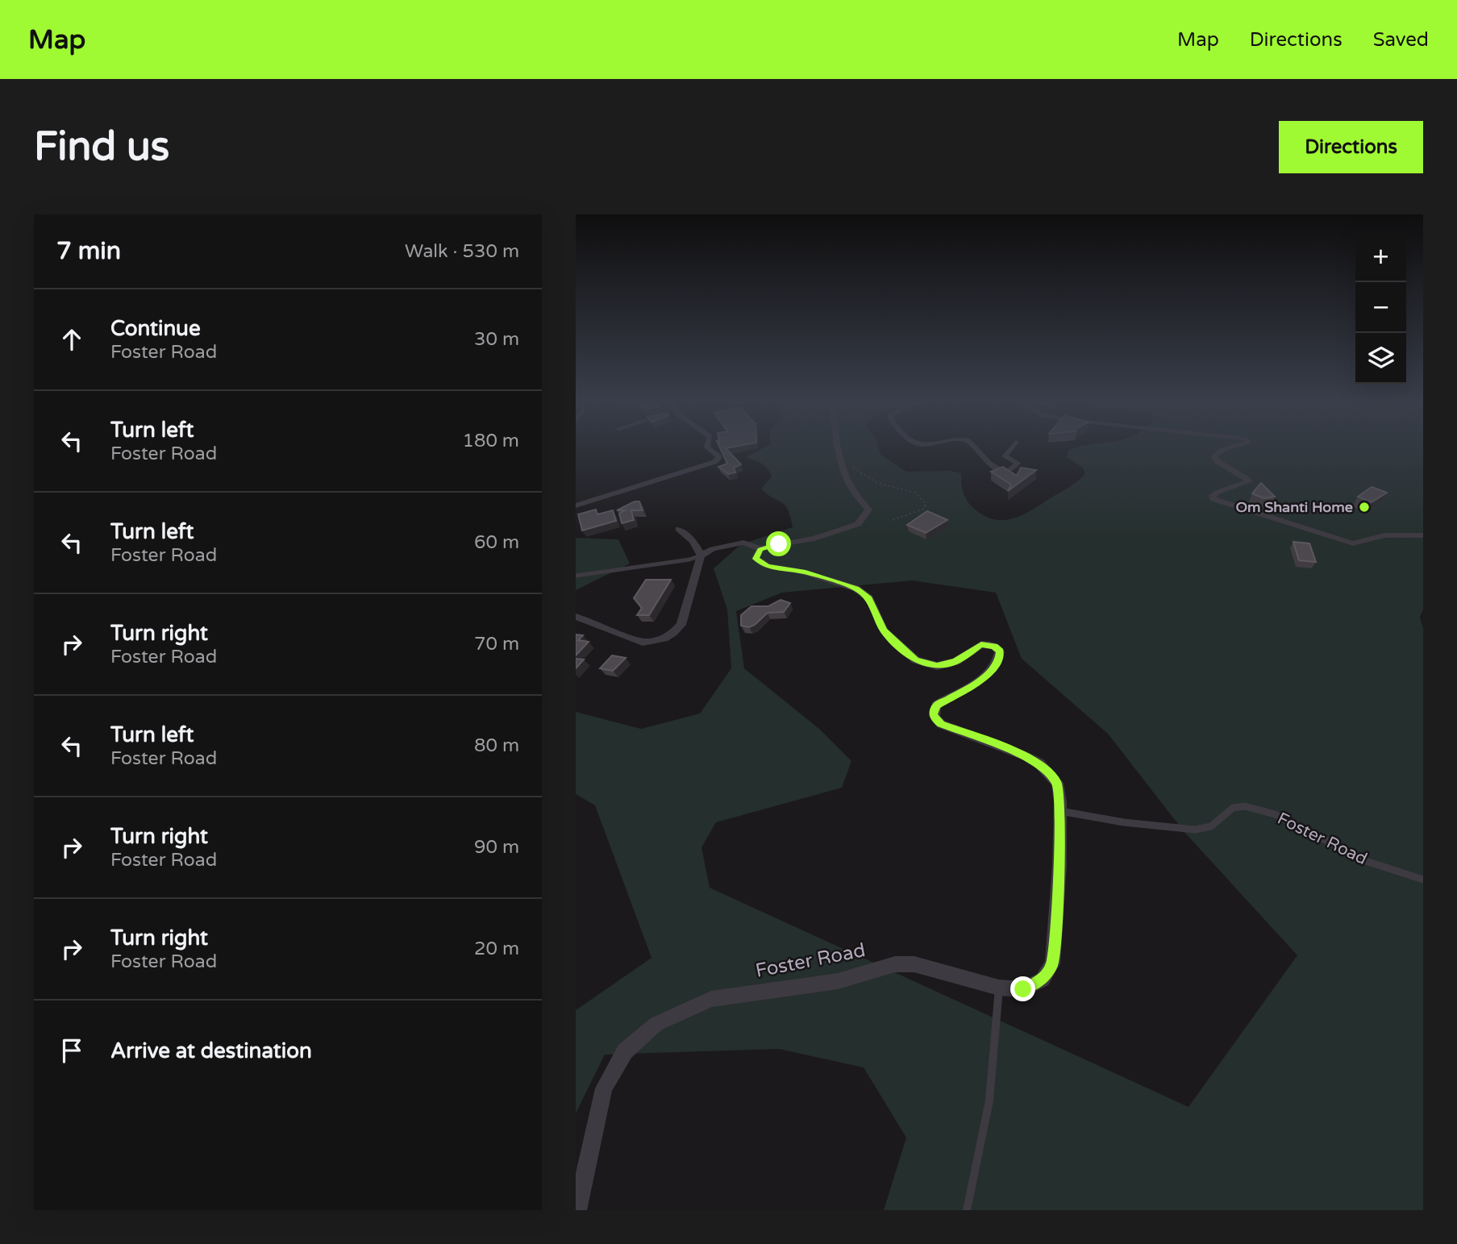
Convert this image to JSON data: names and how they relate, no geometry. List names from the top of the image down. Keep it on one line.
{"streets":{"street":["Foster Road"]},"places":["Om Shanti Home"],"page":{"header":"Map","nav":["Map","Directions","Saved"],"buttons":"Directions","title":"Find us","heading":["7 min","Walk · 530 m"],"map_buttons":["+","−"],"list":[["Continue","Foster Road","30 m"],["Turn left","Foster Road","180 m"],["Turn left","Foster Road","60 m"],["Turn right","Foster Road","70 m"],["Turn left","Foster Road","80 m"],["Turn right","Foster Road","90 m"],["Turn right","Foster Road","20 m"],"Arrive at destination"]}}
